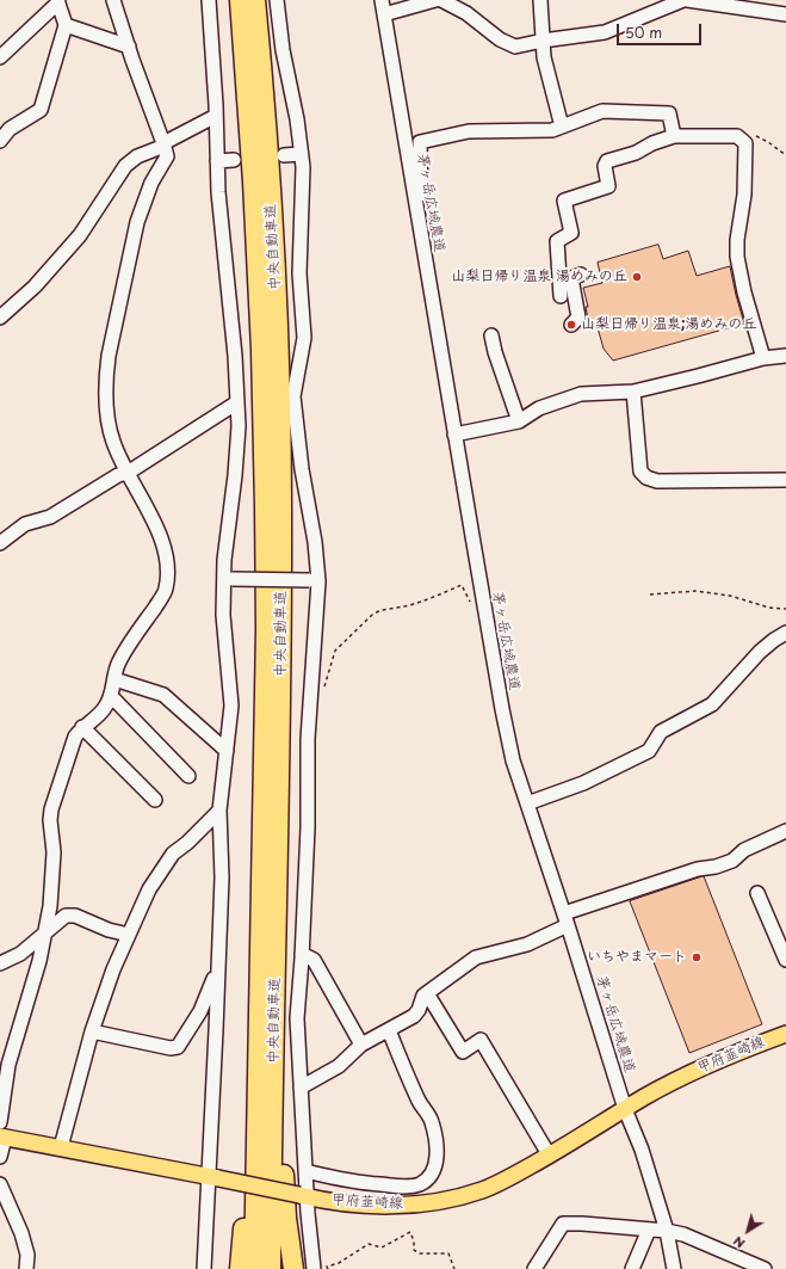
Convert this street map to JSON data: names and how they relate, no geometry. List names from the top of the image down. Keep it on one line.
{"streets":{"highway":["中央自動車道"],"main road":["甲府韮崎線"],"street":["茅ヶ岳広域農道"]},"crossings":[["茅ヶ岳広域農道","甲府韮崎線"]],"places":["山梨日帰り温泉 湯めみの丘","山梨日帰り温泉;湯めみの丘","いちやまマート"],"scale_bar":"50 m","north":"bottom left"}
